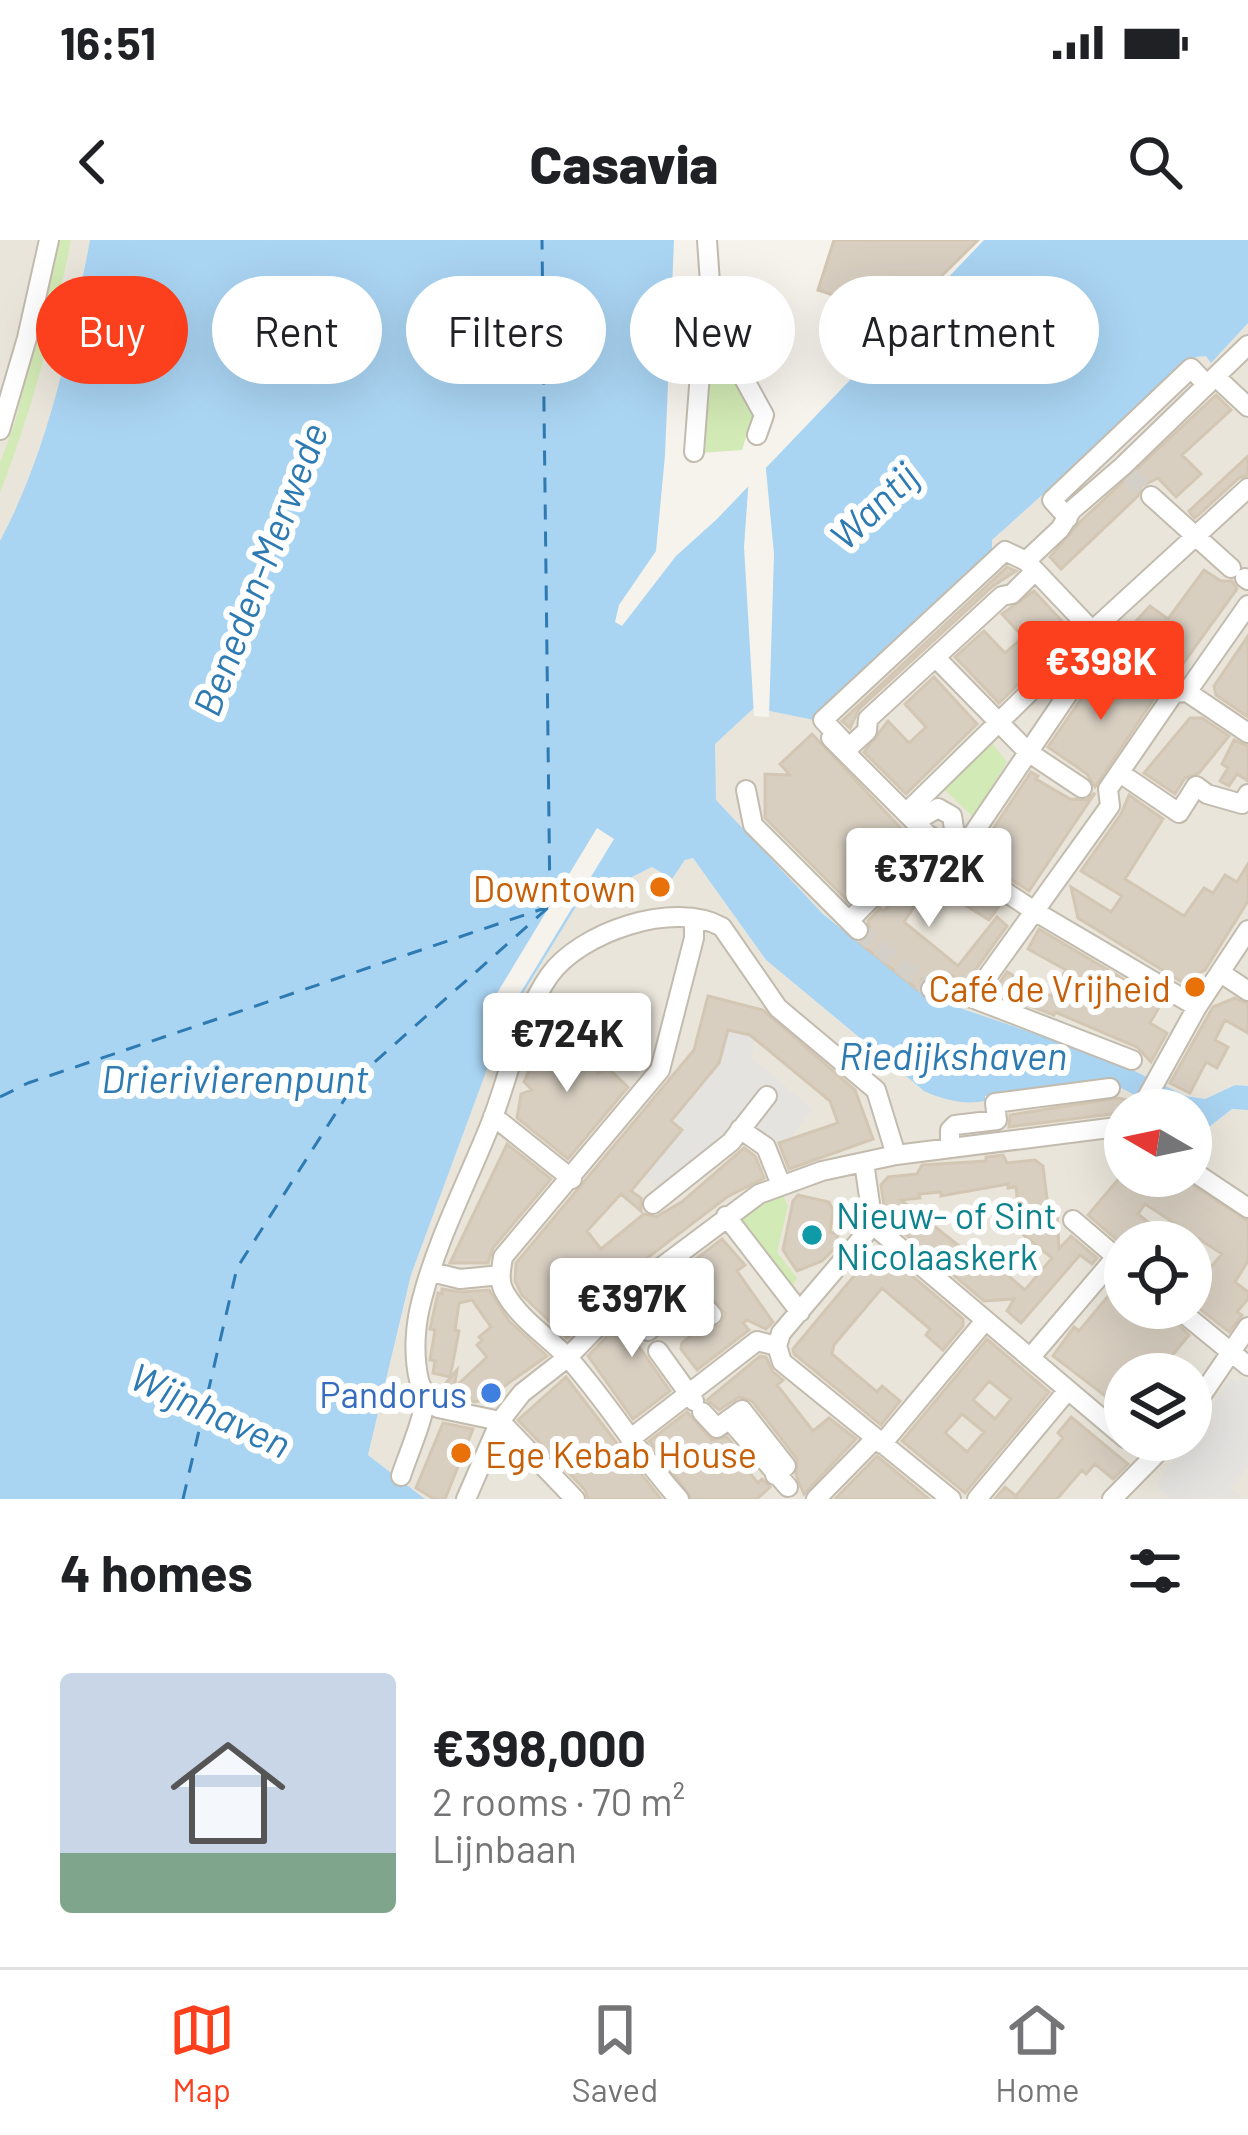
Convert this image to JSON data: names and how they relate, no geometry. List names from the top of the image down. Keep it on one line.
{"water":["Wantij","Beneden-Merwede","Riedijkshaven","Drierivierenpunt","Wijnhaven"],"places":["Downtown","Café de Vrijheid","Nieuw- of Sint Nicolaaskerk","Pandorus","Ege Kebab House"],"north":"left","page":{"status":"16:51","header":"Casavia","chip":["Buy","Rent","Filters","New","Apartment"],"price":["€398K","€372K","€724K","€397K"],"heading":"4 homes","list":[{"name":"€398,000","note":"2 rooms · 70 m² · Lijnbaan"}],"tabs":["Map","Saved","Home"]}}
